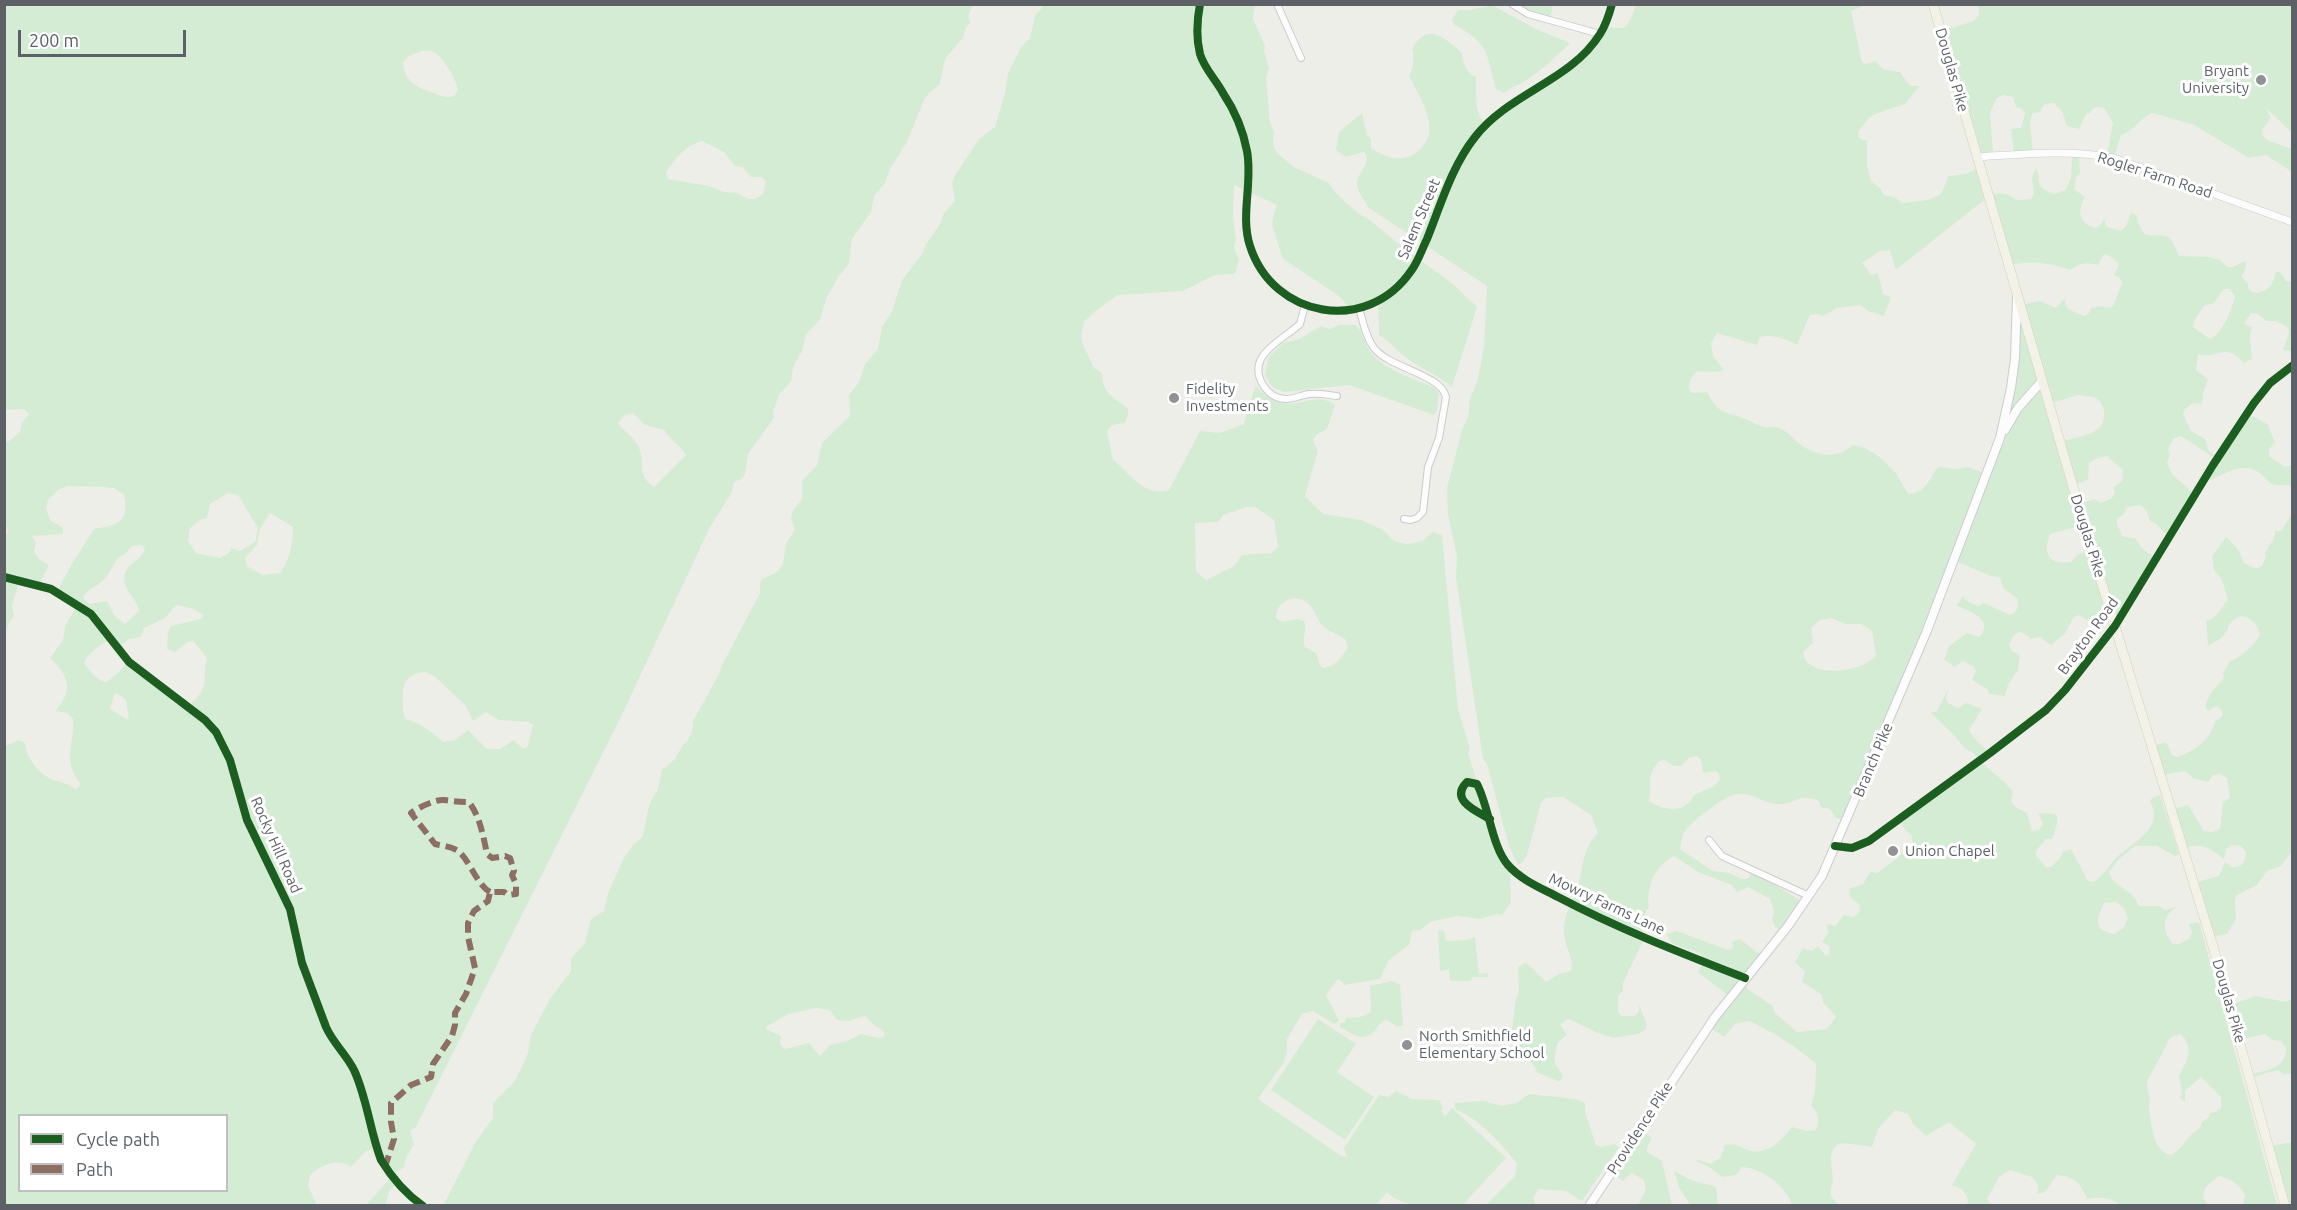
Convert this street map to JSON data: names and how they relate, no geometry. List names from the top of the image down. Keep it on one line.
{"streets":{"main road":["Douglas Pike","Branch Pike","Providence Pike"],"street":["Rogler Farm Road","Salem Street","Brayton Road","Rocky Hill Road","Mowry Farms Lane"]},"crossings":[["Douglas Pike","Rogler Farm Road"],["Douglas Pike","Brayton Road"],["Douglas Pike","Branch Pike"],["Brayton Road","Branch Pike"],["Branch Pike","Mowry Farms Lane"],["Branch Pike","Providence Pike"]],"places":["Bryant University","Fidelity Investments","Union Chapel","North Smithfield Elementary School"],"legend":["Cycle path","Path"],"scale_bar":"200 m"}
